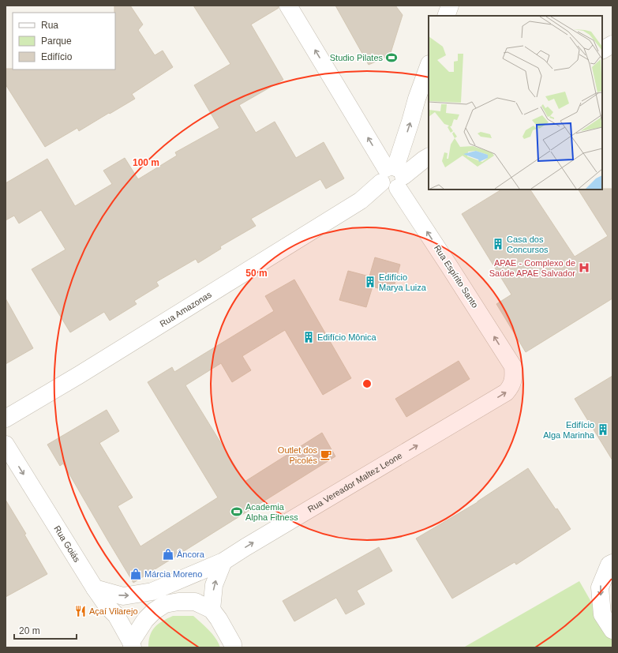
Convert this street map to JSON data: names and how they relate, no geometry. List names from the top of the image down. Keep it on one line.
{"streets":{"street":["Rua Espírito Santo","Rua Amazonas","Rua Vereador Maltez Leone","Rua Goiás"]},"crossings":[["Rua Espírito Santo","Rua Amazonas"],["Rua Espírito Santo","Rua Vereador Maltez Leone"],["Rua Vereador Maltez Leone","Rua Goiás"]],"one_way":["Rua Espírito Santo","Rua Vereador Maltez Leone","Rua Goiás"],"places":{"sports":["Studio Pilates","Academia Alpha Fitness"],"building":["Casa dos Concursos","Edifício Marya Luiza","Edifício Mônica","Edifício Alga Marinha"],"hospital":["APAE - Complexo de Saúde APAE Salvador"],"cafe":["Outlet dos Picolés"],"shop":["Âncora","Márcia Moreno"],"restaurant":["Açaí Vilarejo"]},"legend":["Rua","Parque","Edifício"],"scale_bar":"20 m","rings":["100 m","50 m"]}
